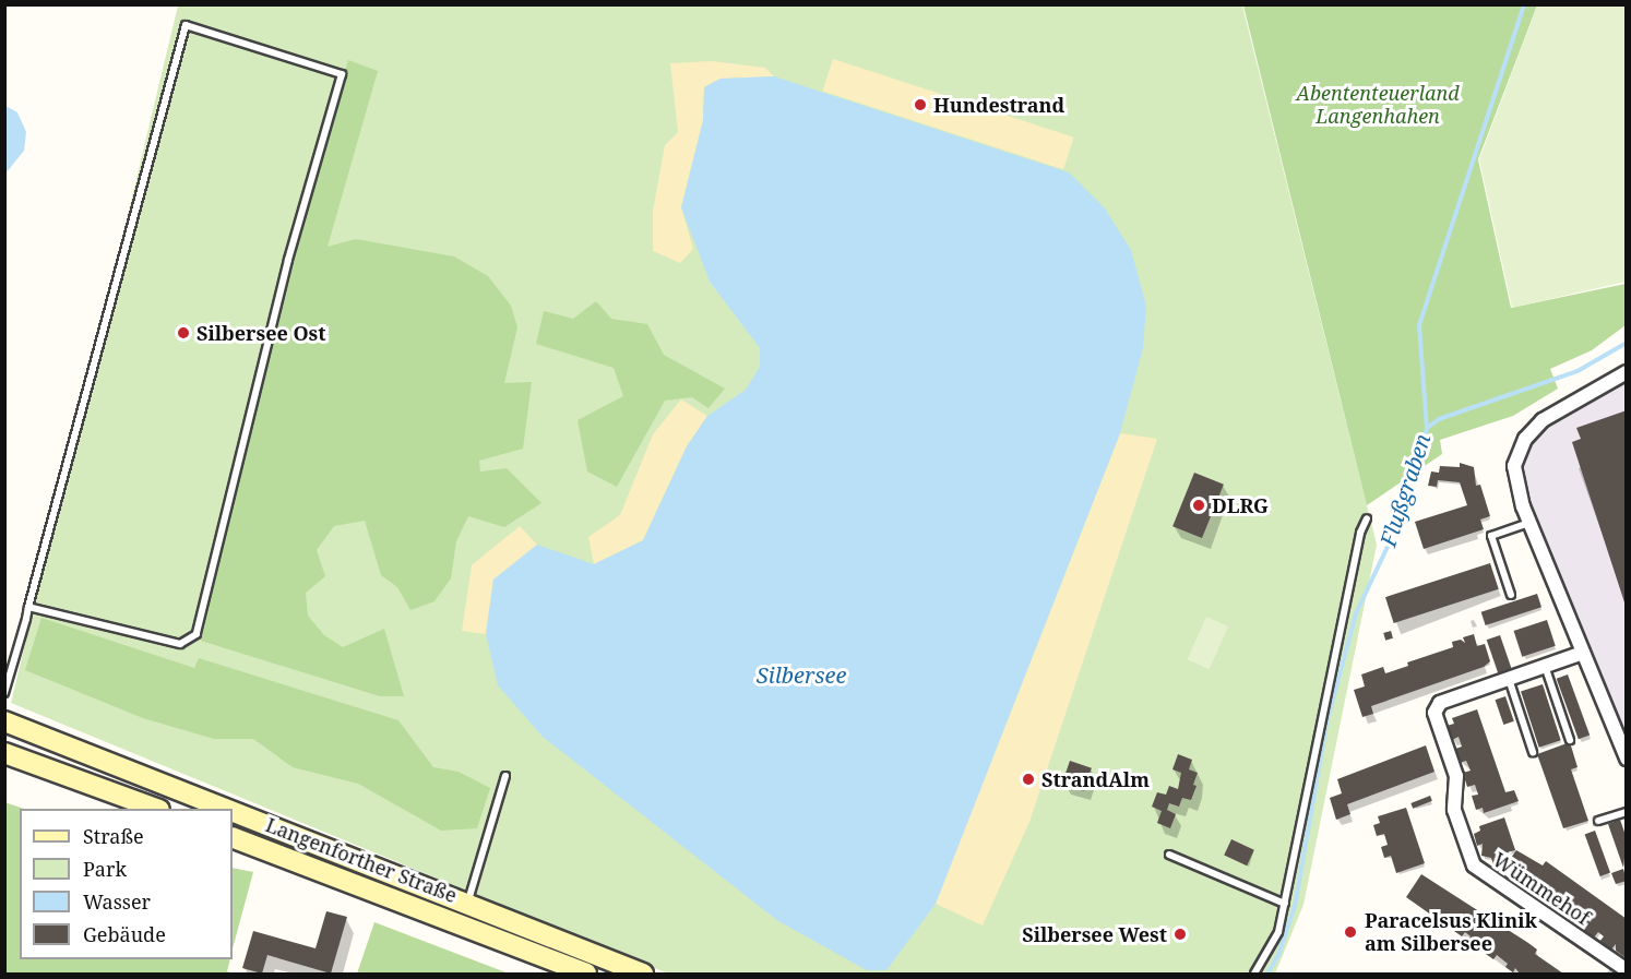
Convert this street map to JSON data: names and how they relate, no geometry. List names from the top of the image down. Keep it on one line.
{"streets":{"main road":["Langenforther Straße"],"street":["Wümmehof"]},"water":["Flußgraben","Silbersee"],"parks":["Abententeuerland Langenhahen"],"places":["Hundestrand","Silbersee Ost","DLRG","StrandAlm","Paracelsus Klinik am Silbersee","Silbersee West"],"legend":["Straße","Park","Wasser","Gebäude"]}
